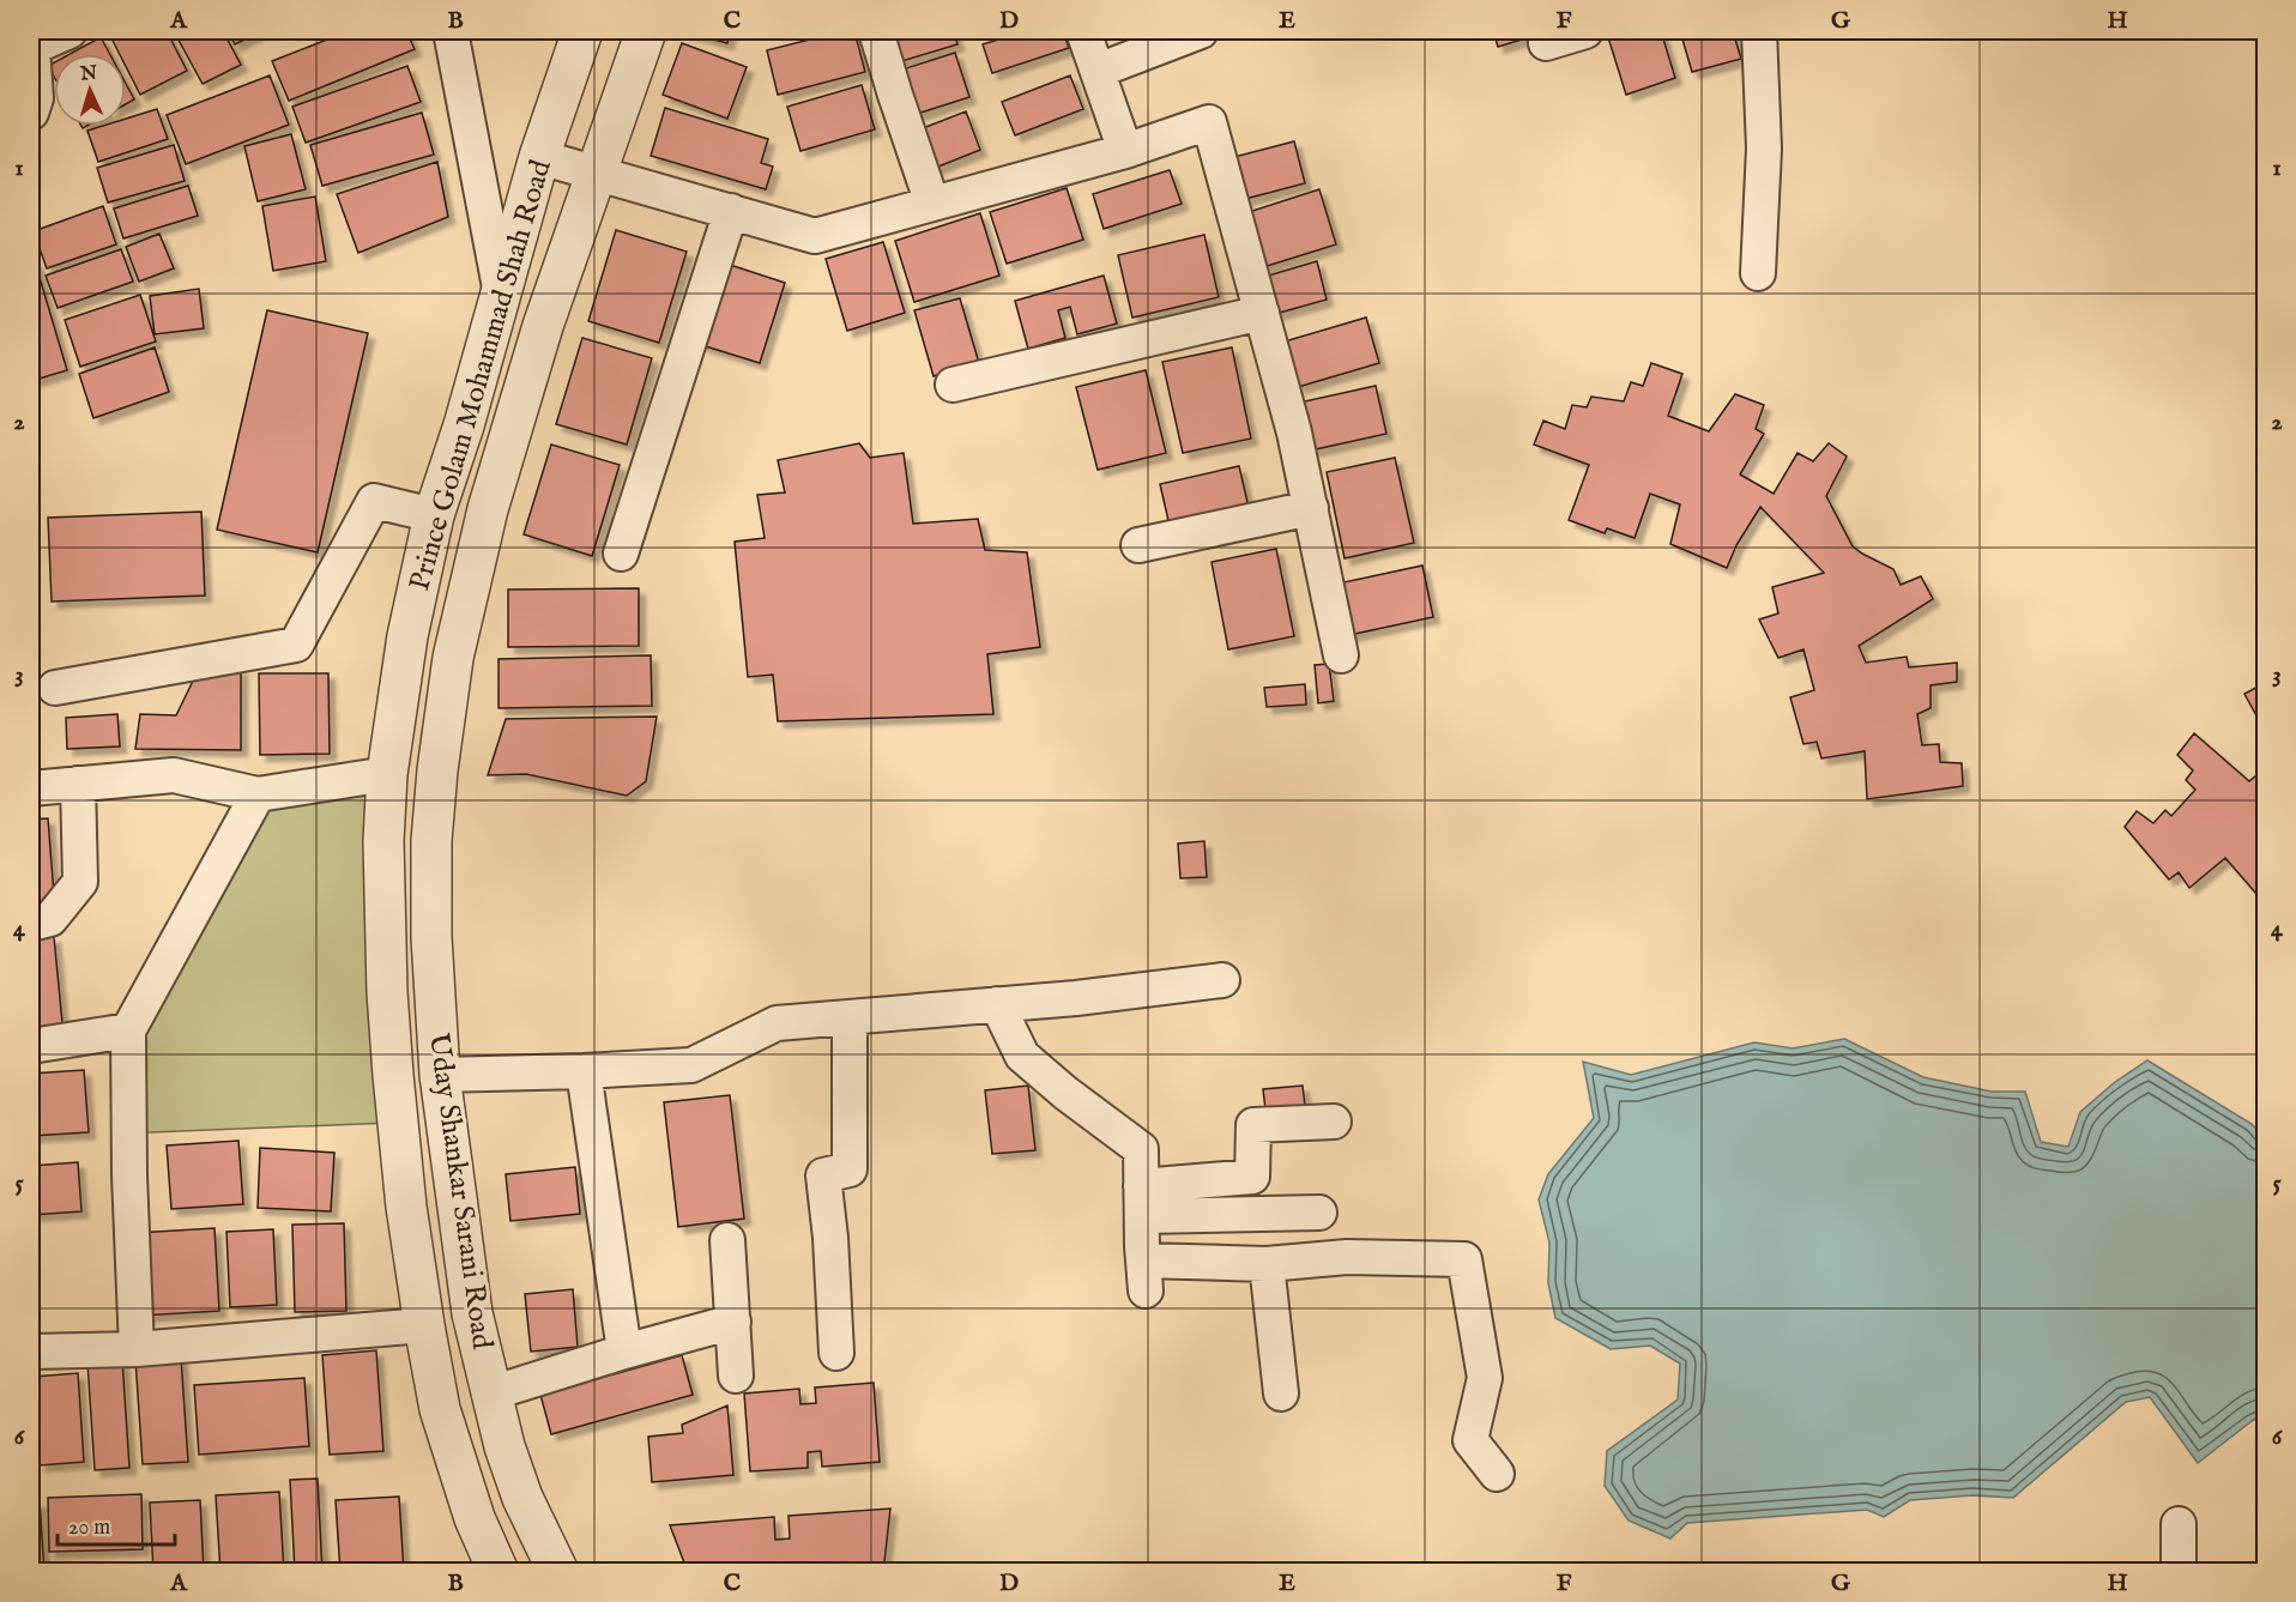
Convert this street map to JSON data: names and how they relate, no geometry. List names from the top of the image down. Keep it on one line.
{"streets":{"street":["Prince Golam Mohammad Shah Road","Uday Shankar Sarani Road"]},"scale_bar":"20 m","north":"top","grid":{"columns":["A","B","C","D","E","F","G","H"],"rows":["1","2","3","4","5","6"]}}
